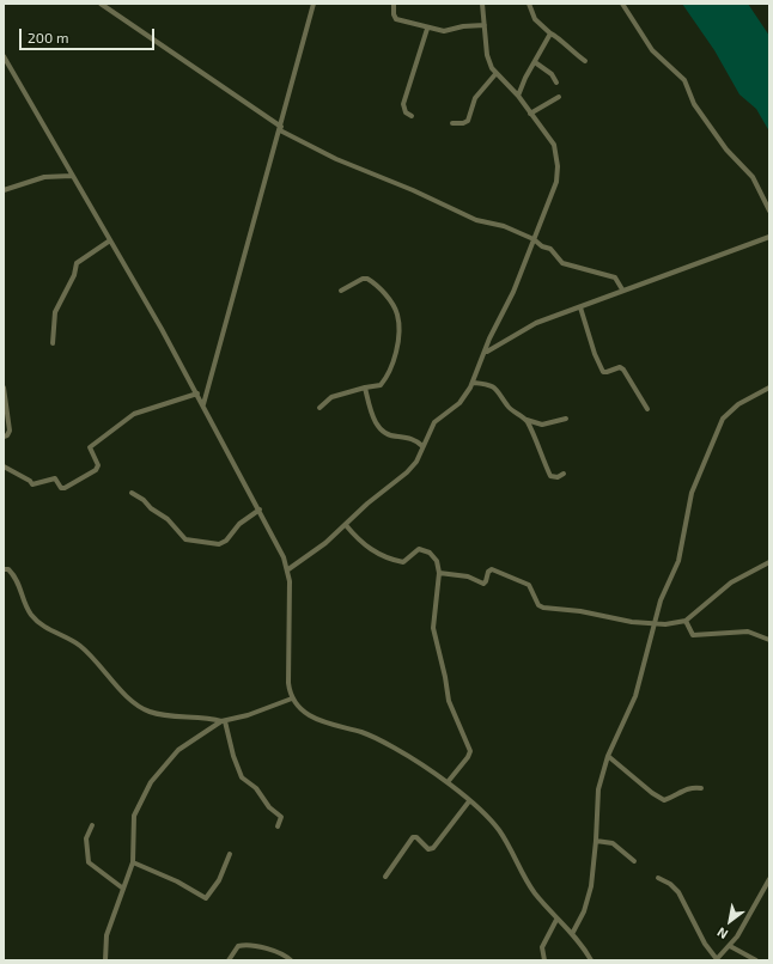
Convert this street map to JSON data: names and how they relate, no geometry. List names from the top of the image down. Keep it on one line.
{"scale_bar":"200 m","north":"bottom left"}
